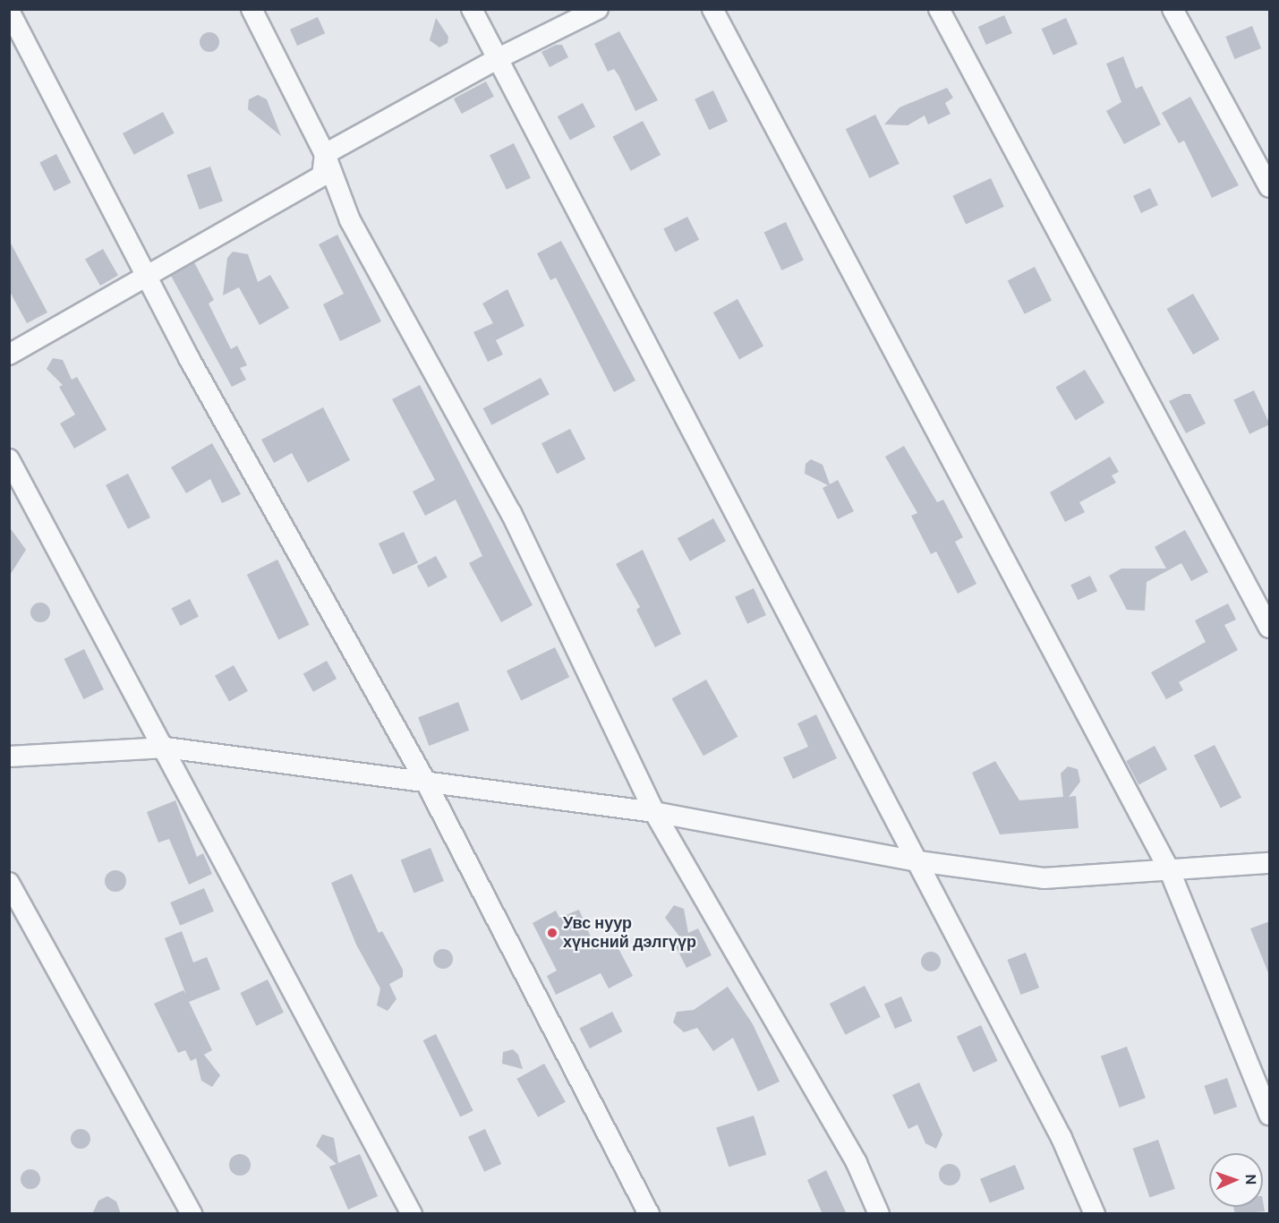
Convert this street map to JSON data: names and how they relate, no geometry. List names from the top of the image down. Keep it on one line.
{"places":["Увс нуур хүнсний дэлгүүр"],"north":"right"}
